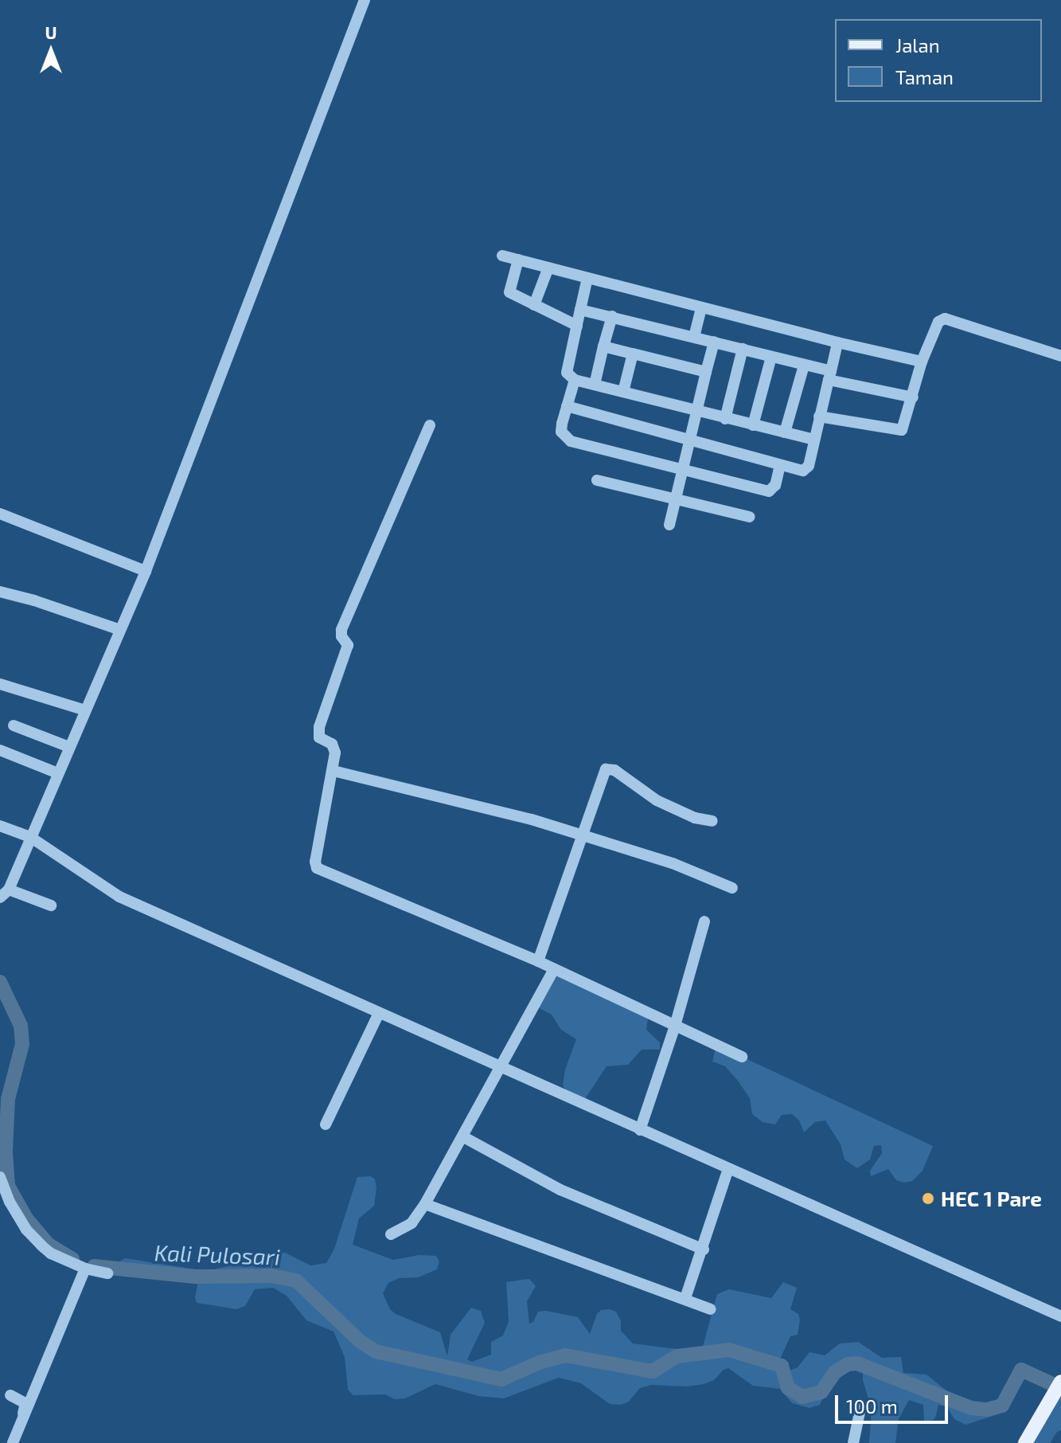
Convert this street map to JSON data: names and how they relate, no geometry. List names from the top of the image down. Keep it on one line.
{"water":["Kali Pulosari"],"places":["HEC 1 Pare"],"legend":["Jalan","Taman"],"scale_bar":"100 m","north":"top"}
